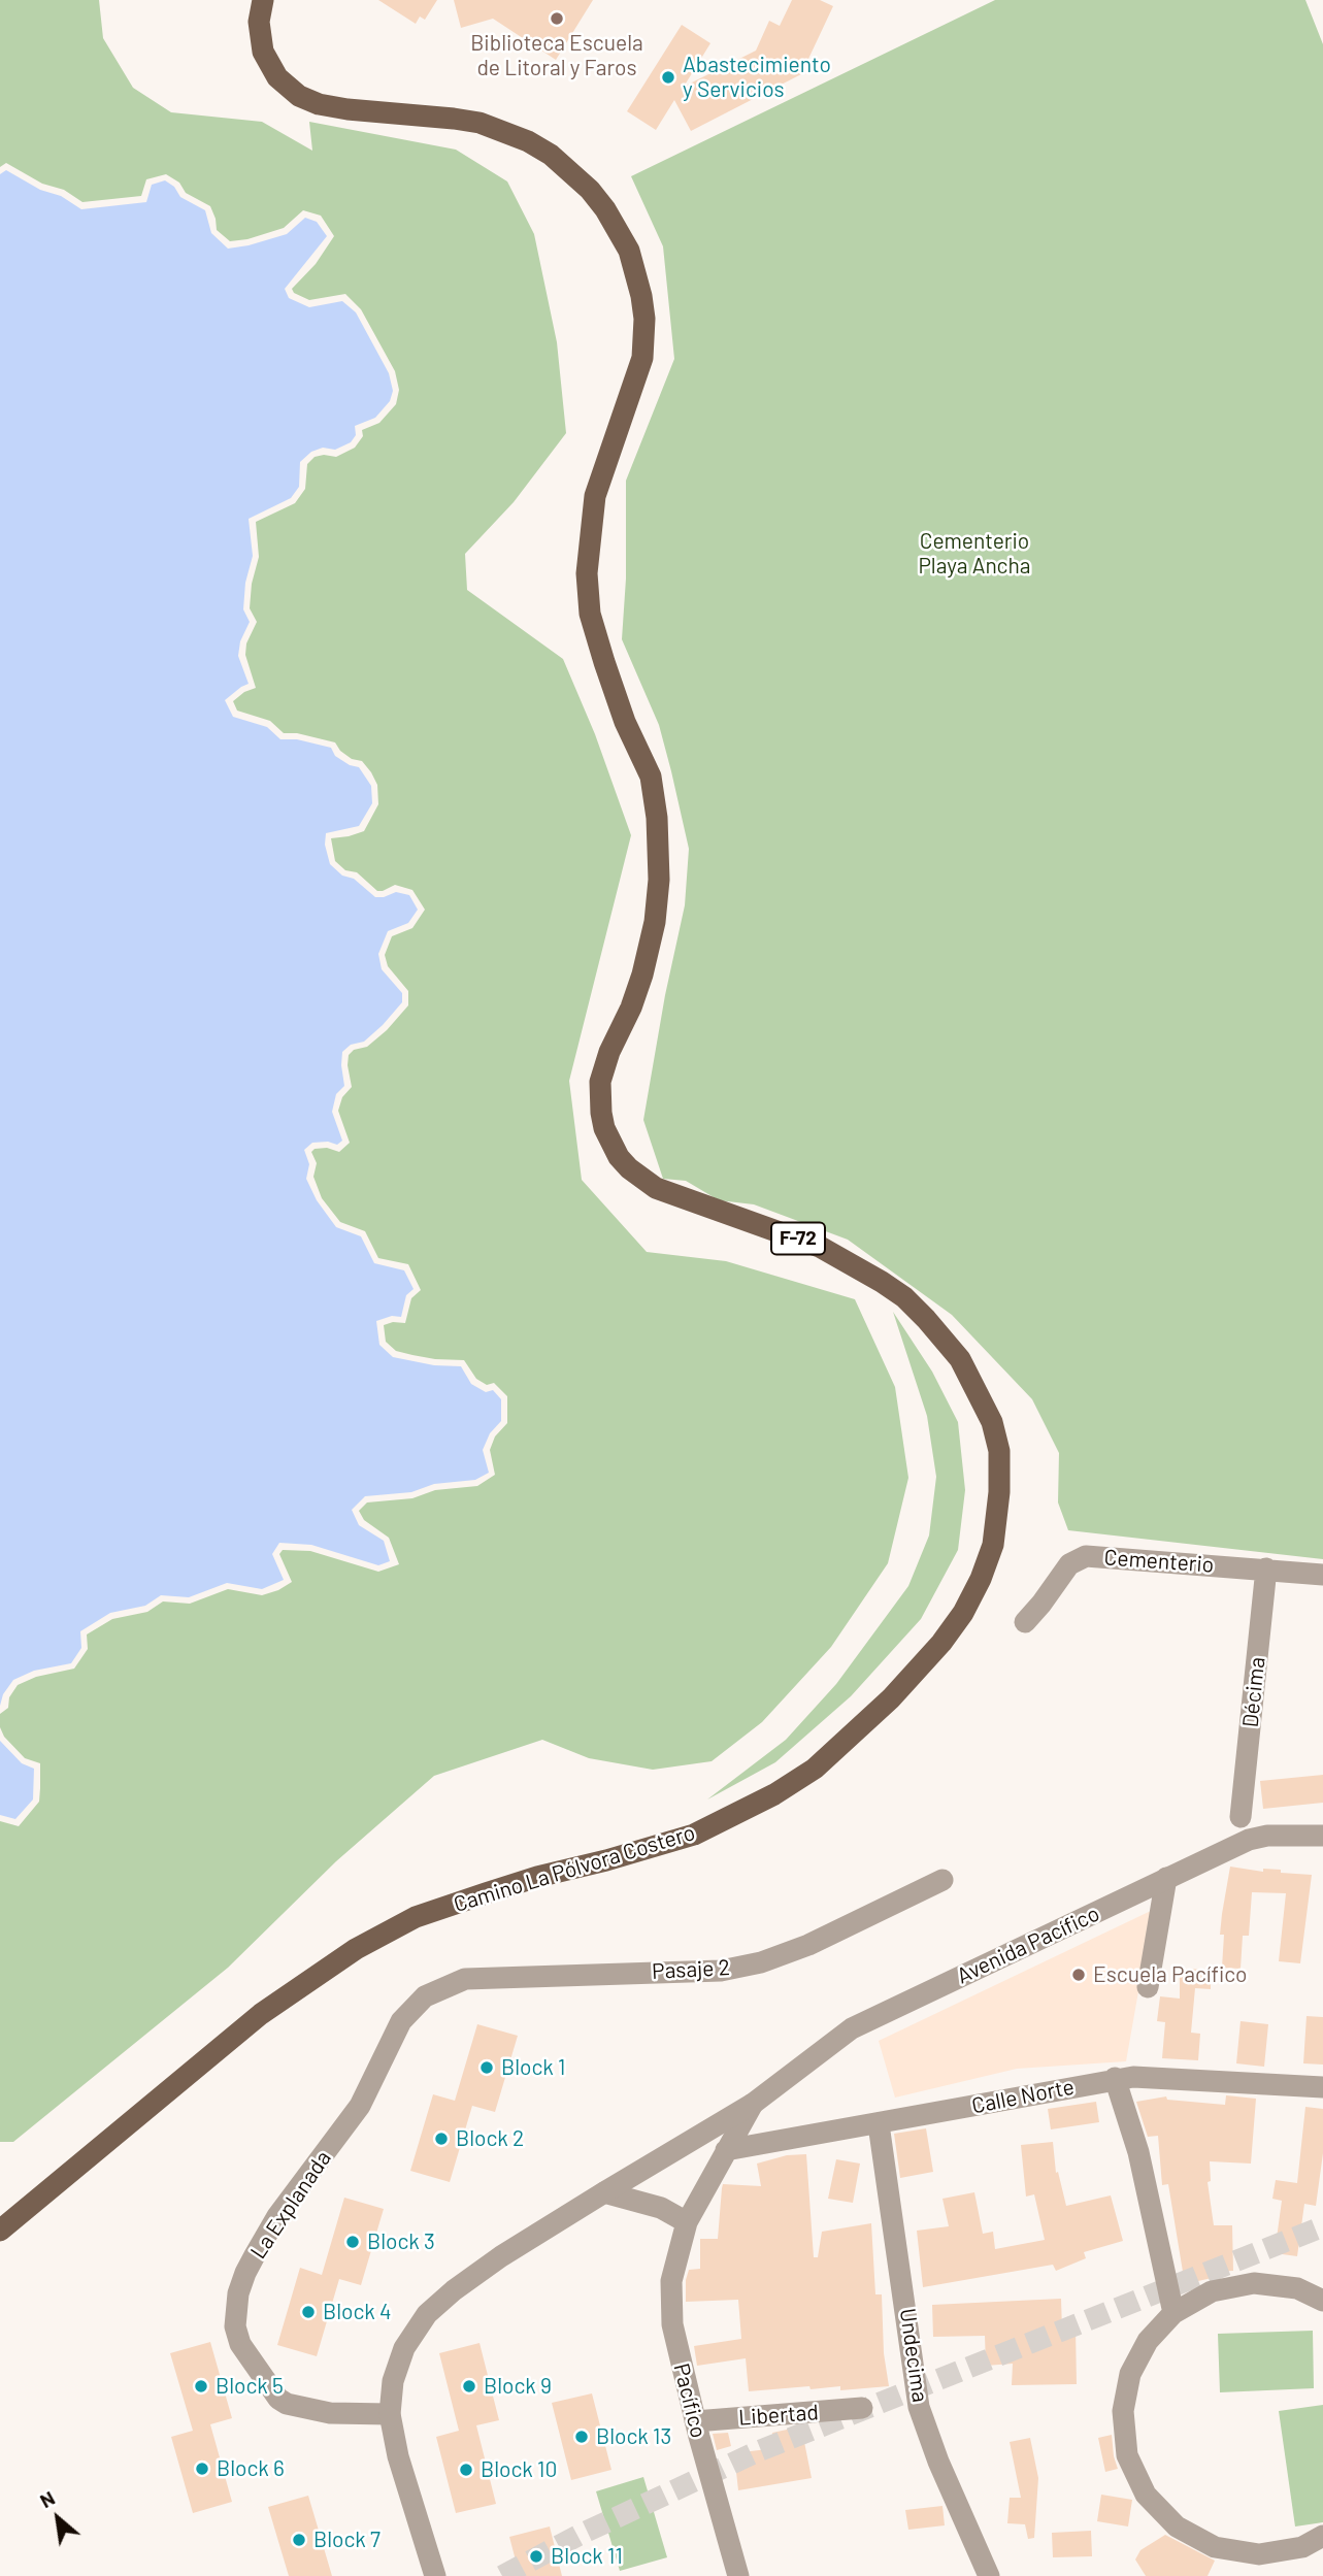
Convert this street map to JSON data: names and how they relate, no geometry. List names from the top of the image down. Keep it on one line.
{"streets":{"main road":["F-72","Camino La Pólvora Costero"],"street":["Cementerio","Décima","Avenida Pacífico","Pasaje 2","Calle Norte","La Explanada","Undecima","Pacífico","Libertad"]},"crossings":[["Cementerio","Décima"],["Avenida Pacífico","Pacífico"],["Pasaje 2","La Explanada"],["Calle Norte","Undecima"],["Calle Norte","Pacífico"],["Pacífico","Libertad"]],"parks":["Cementerio Playa Ancha"],"places":["Biblioteca Escuela de Litoral y Faros","Abastecimiento y Servicios","Escuela Pacífico","Block 1","Block 2","Block 3","Block 4","Block 5","Block 9","Block 13","Block 6","Block 10","Block 7","Block 11"],"north":"top left"}
